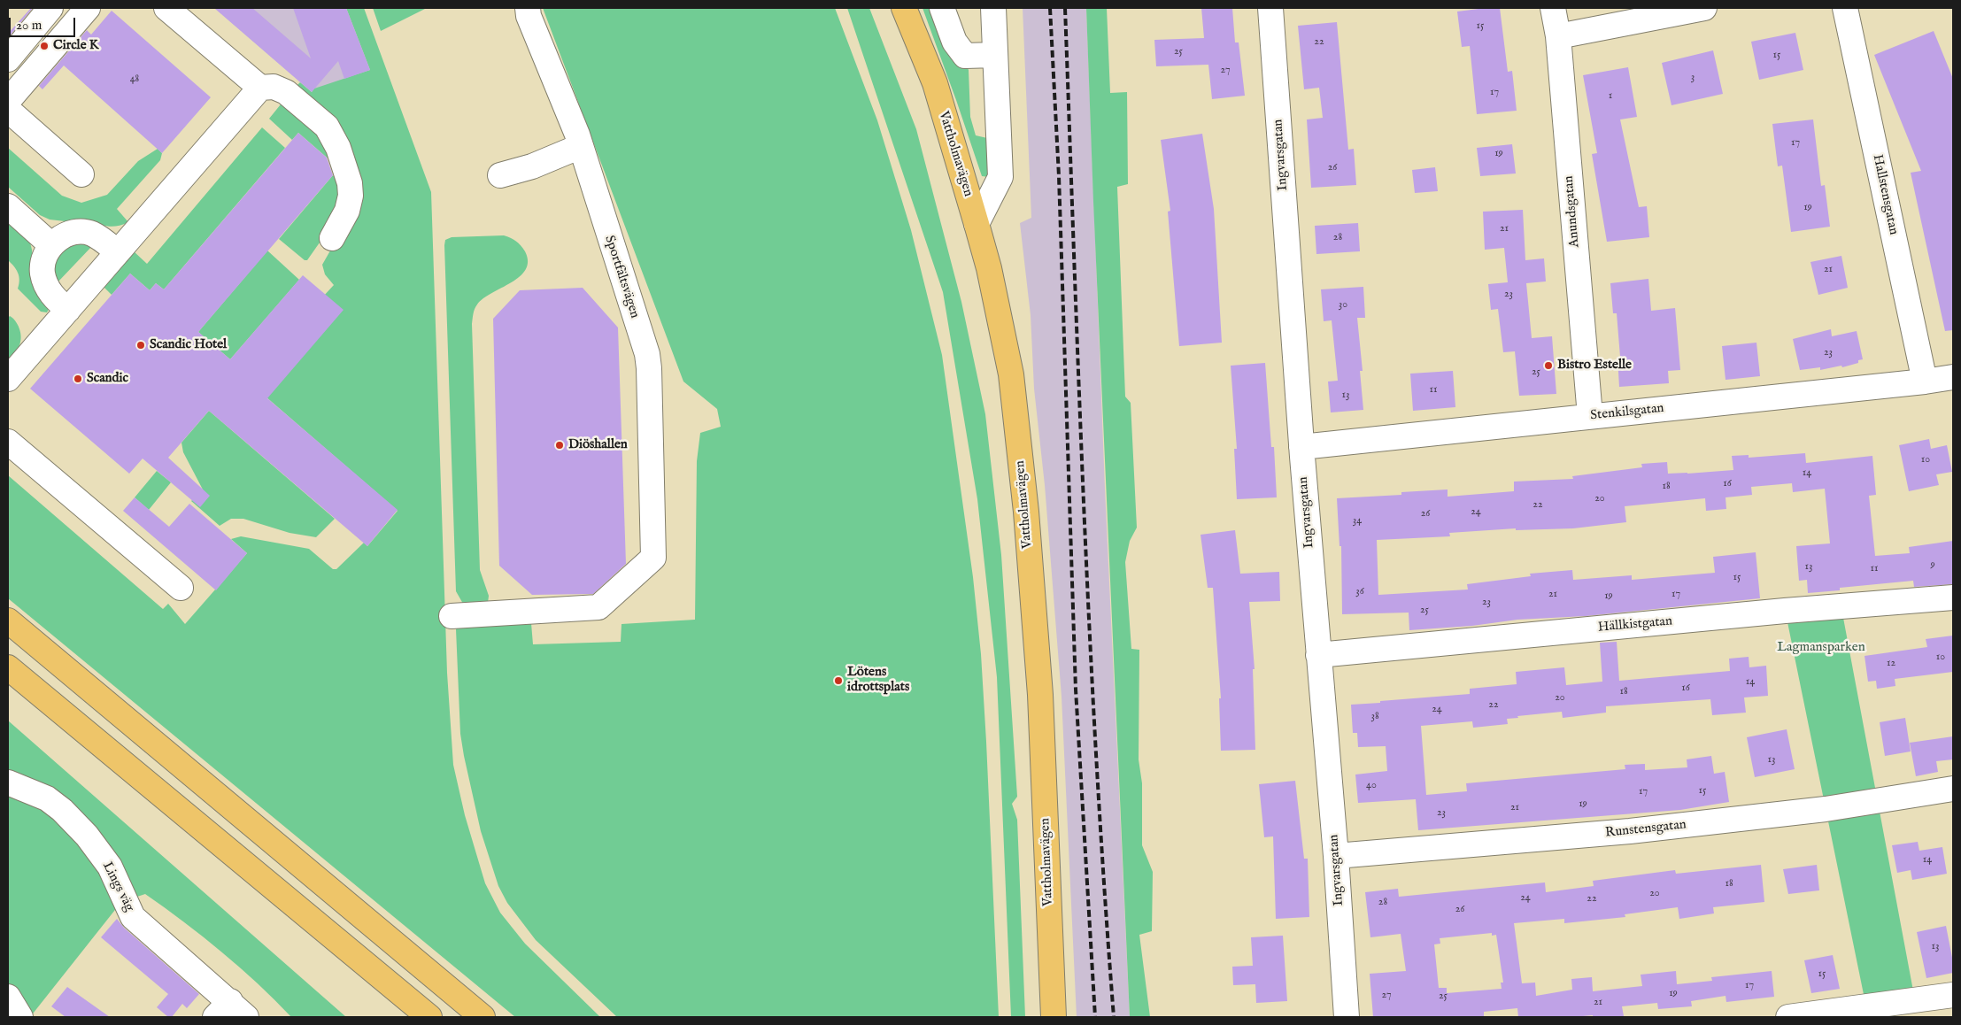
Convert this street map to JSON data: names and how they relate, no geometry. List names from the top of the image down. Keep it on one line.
{"streets":{"main road":["Vattholmavägen"],"street":["Ingvarsgatan","Hallstensgatan","Anundsgatan","Sportfältsvägen","Stenkilsgatan","Hällkistgatan","Runstensgatan","Lings väg"]},"crossings":[["Ingvarsgatan","Stenkilsgatan"],["Ingvarsgatan","Hällkistgatan"],["Ingvarsgatan","Runstensgatan"],["Hallstensgatan","Stenkilsgatan"],["Anundsgatan","Stenkilsgatan"]],"parks":["Lagmansparken"],"places":["Circle K","Scandic Hotel","Bistro Estelle","Scandic","Diöshallen","Lötens idrottsplats"],"house_numbers":["15","22","25","15","27","3","48","17","1","17","19","26","19","21","28","21","23","30","23","25","11","13","10","14","16","18","20","22","24","26","34","9","13","11","15","36","21","17","19","23","25","10","12","14","16","18","20","22","24","38","13","40","15","17","19","21","23","14","18","20","24","22","28","26","13","15","17","19","27","25","21"],"scale_bar":"20 m"}
